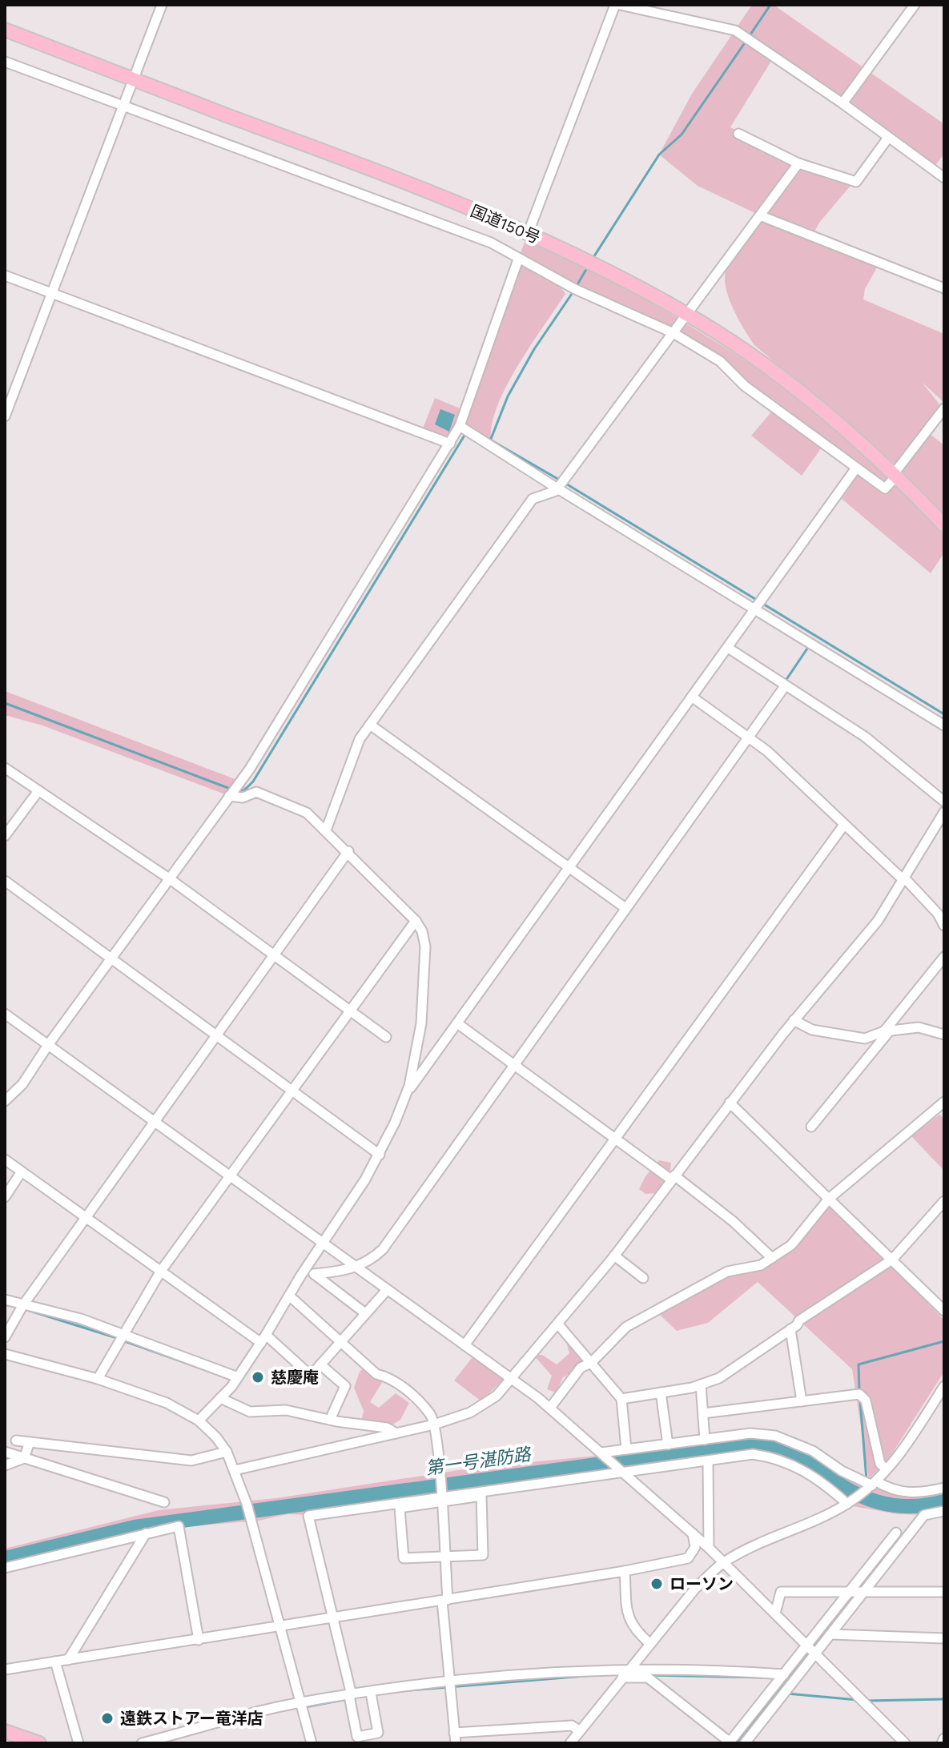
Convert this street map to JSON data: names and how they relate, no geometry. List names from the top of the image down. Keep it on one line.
{"streets":{"highway":["国道150号"]},"water":["第一号湛防路"],"places":["慈慶庵","ローソン","遠鉄ストアー竜洋店"]}
